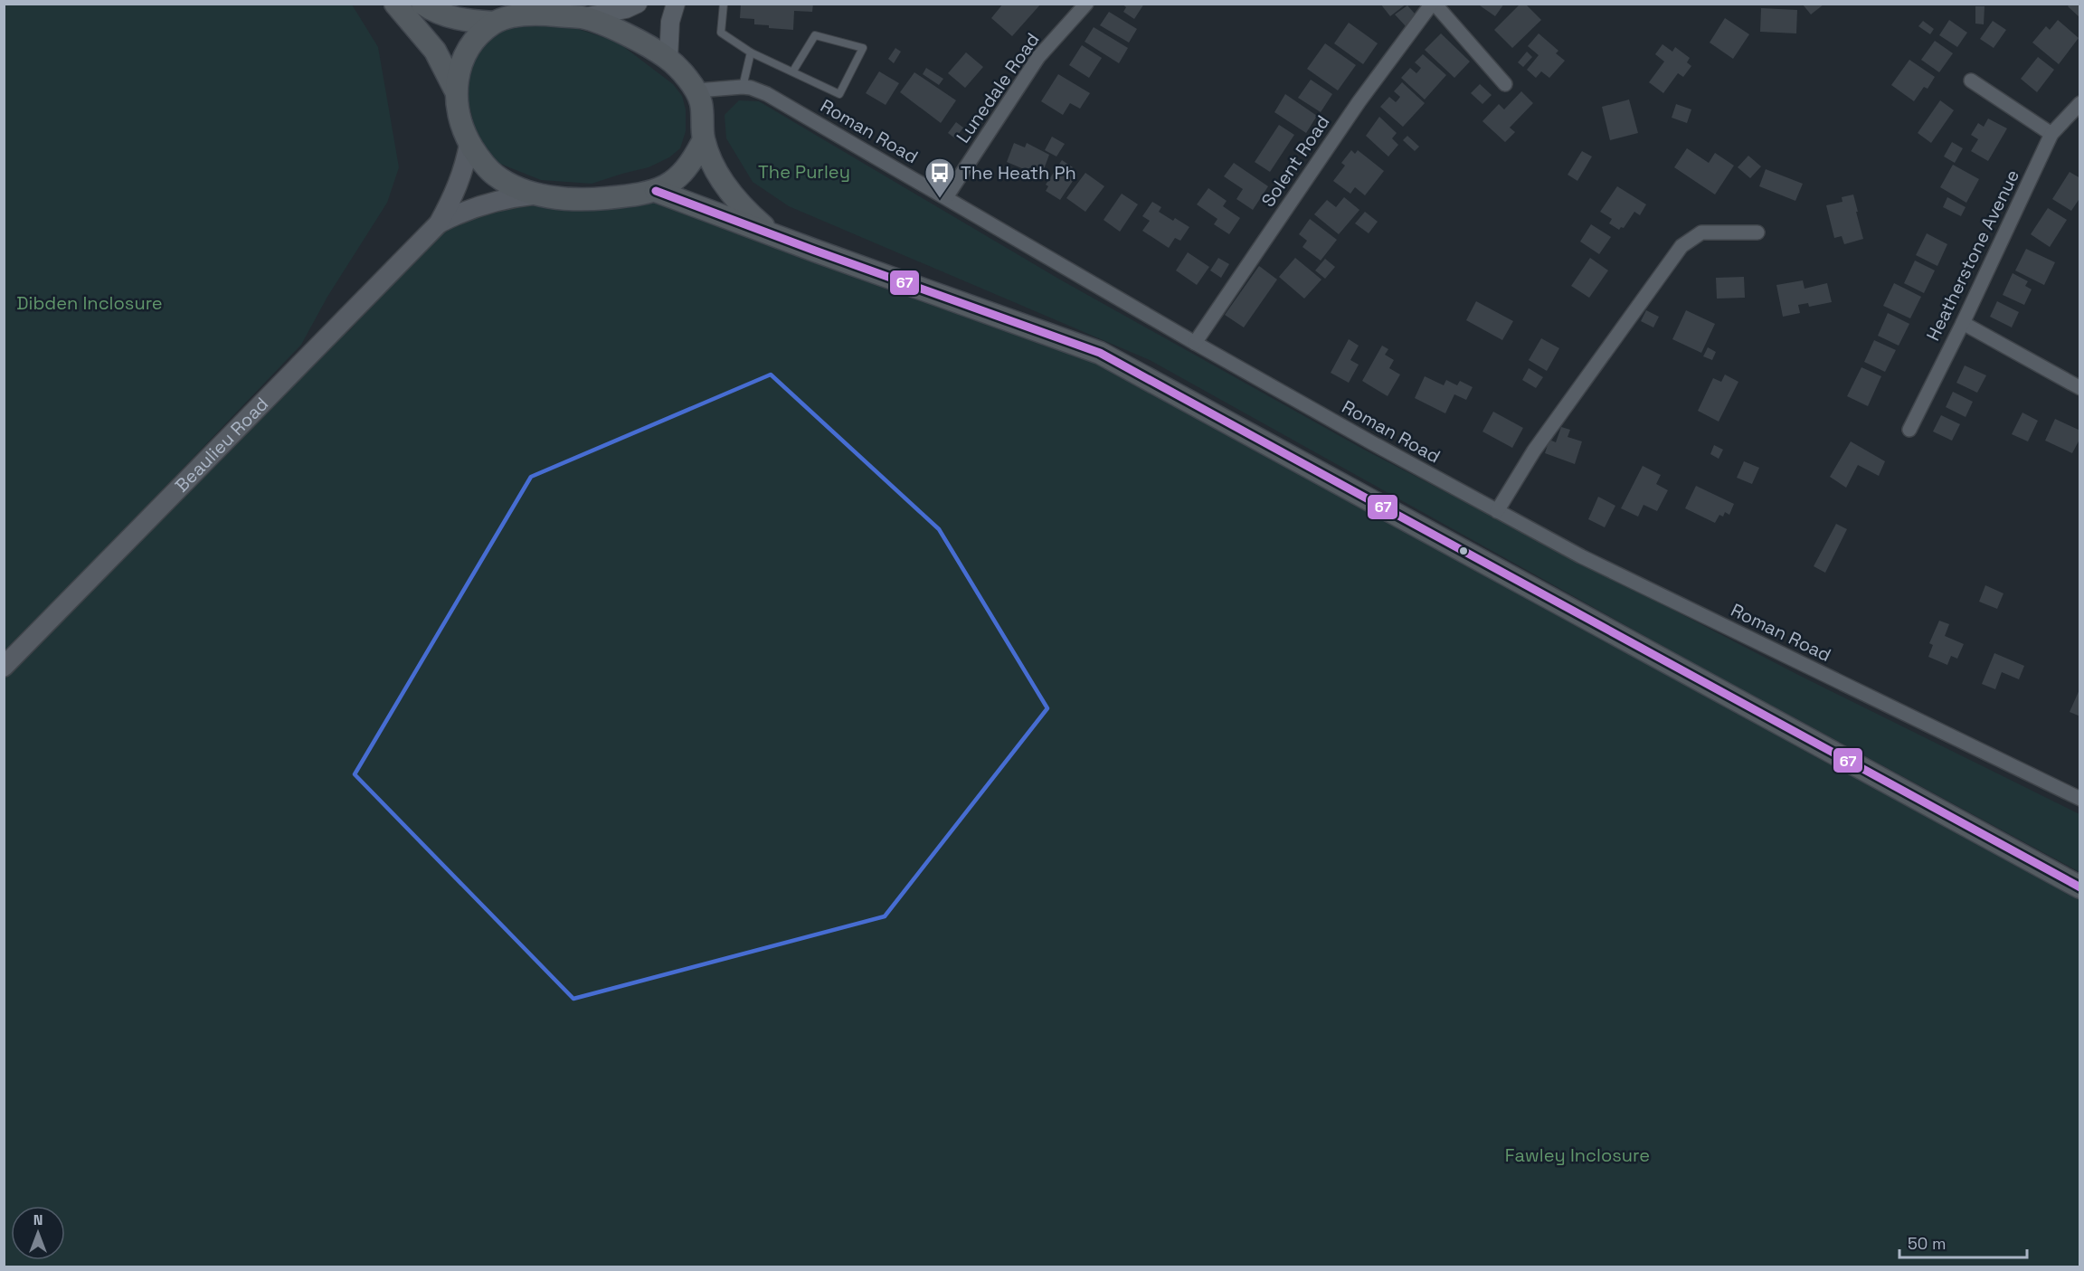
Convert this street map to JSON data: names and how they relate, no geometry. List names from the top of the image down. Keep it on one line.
{"streets":{"main road":["Beaulieu Road"],"street":["Lunedale Road","Roman Road","Solent Road","Heatherstone Avenue"]},"crossings":[["Lunedale Road","Roman Road"],["Roman Road","Solent Road"]],"parks":["The Purley","Dibden Inclosure","Fawley Inclosure"],"places":{"bus stop":["The Heath Ph"]},"lines":["transit line 67"],"scale_bar":"50 m","north":"top"}
